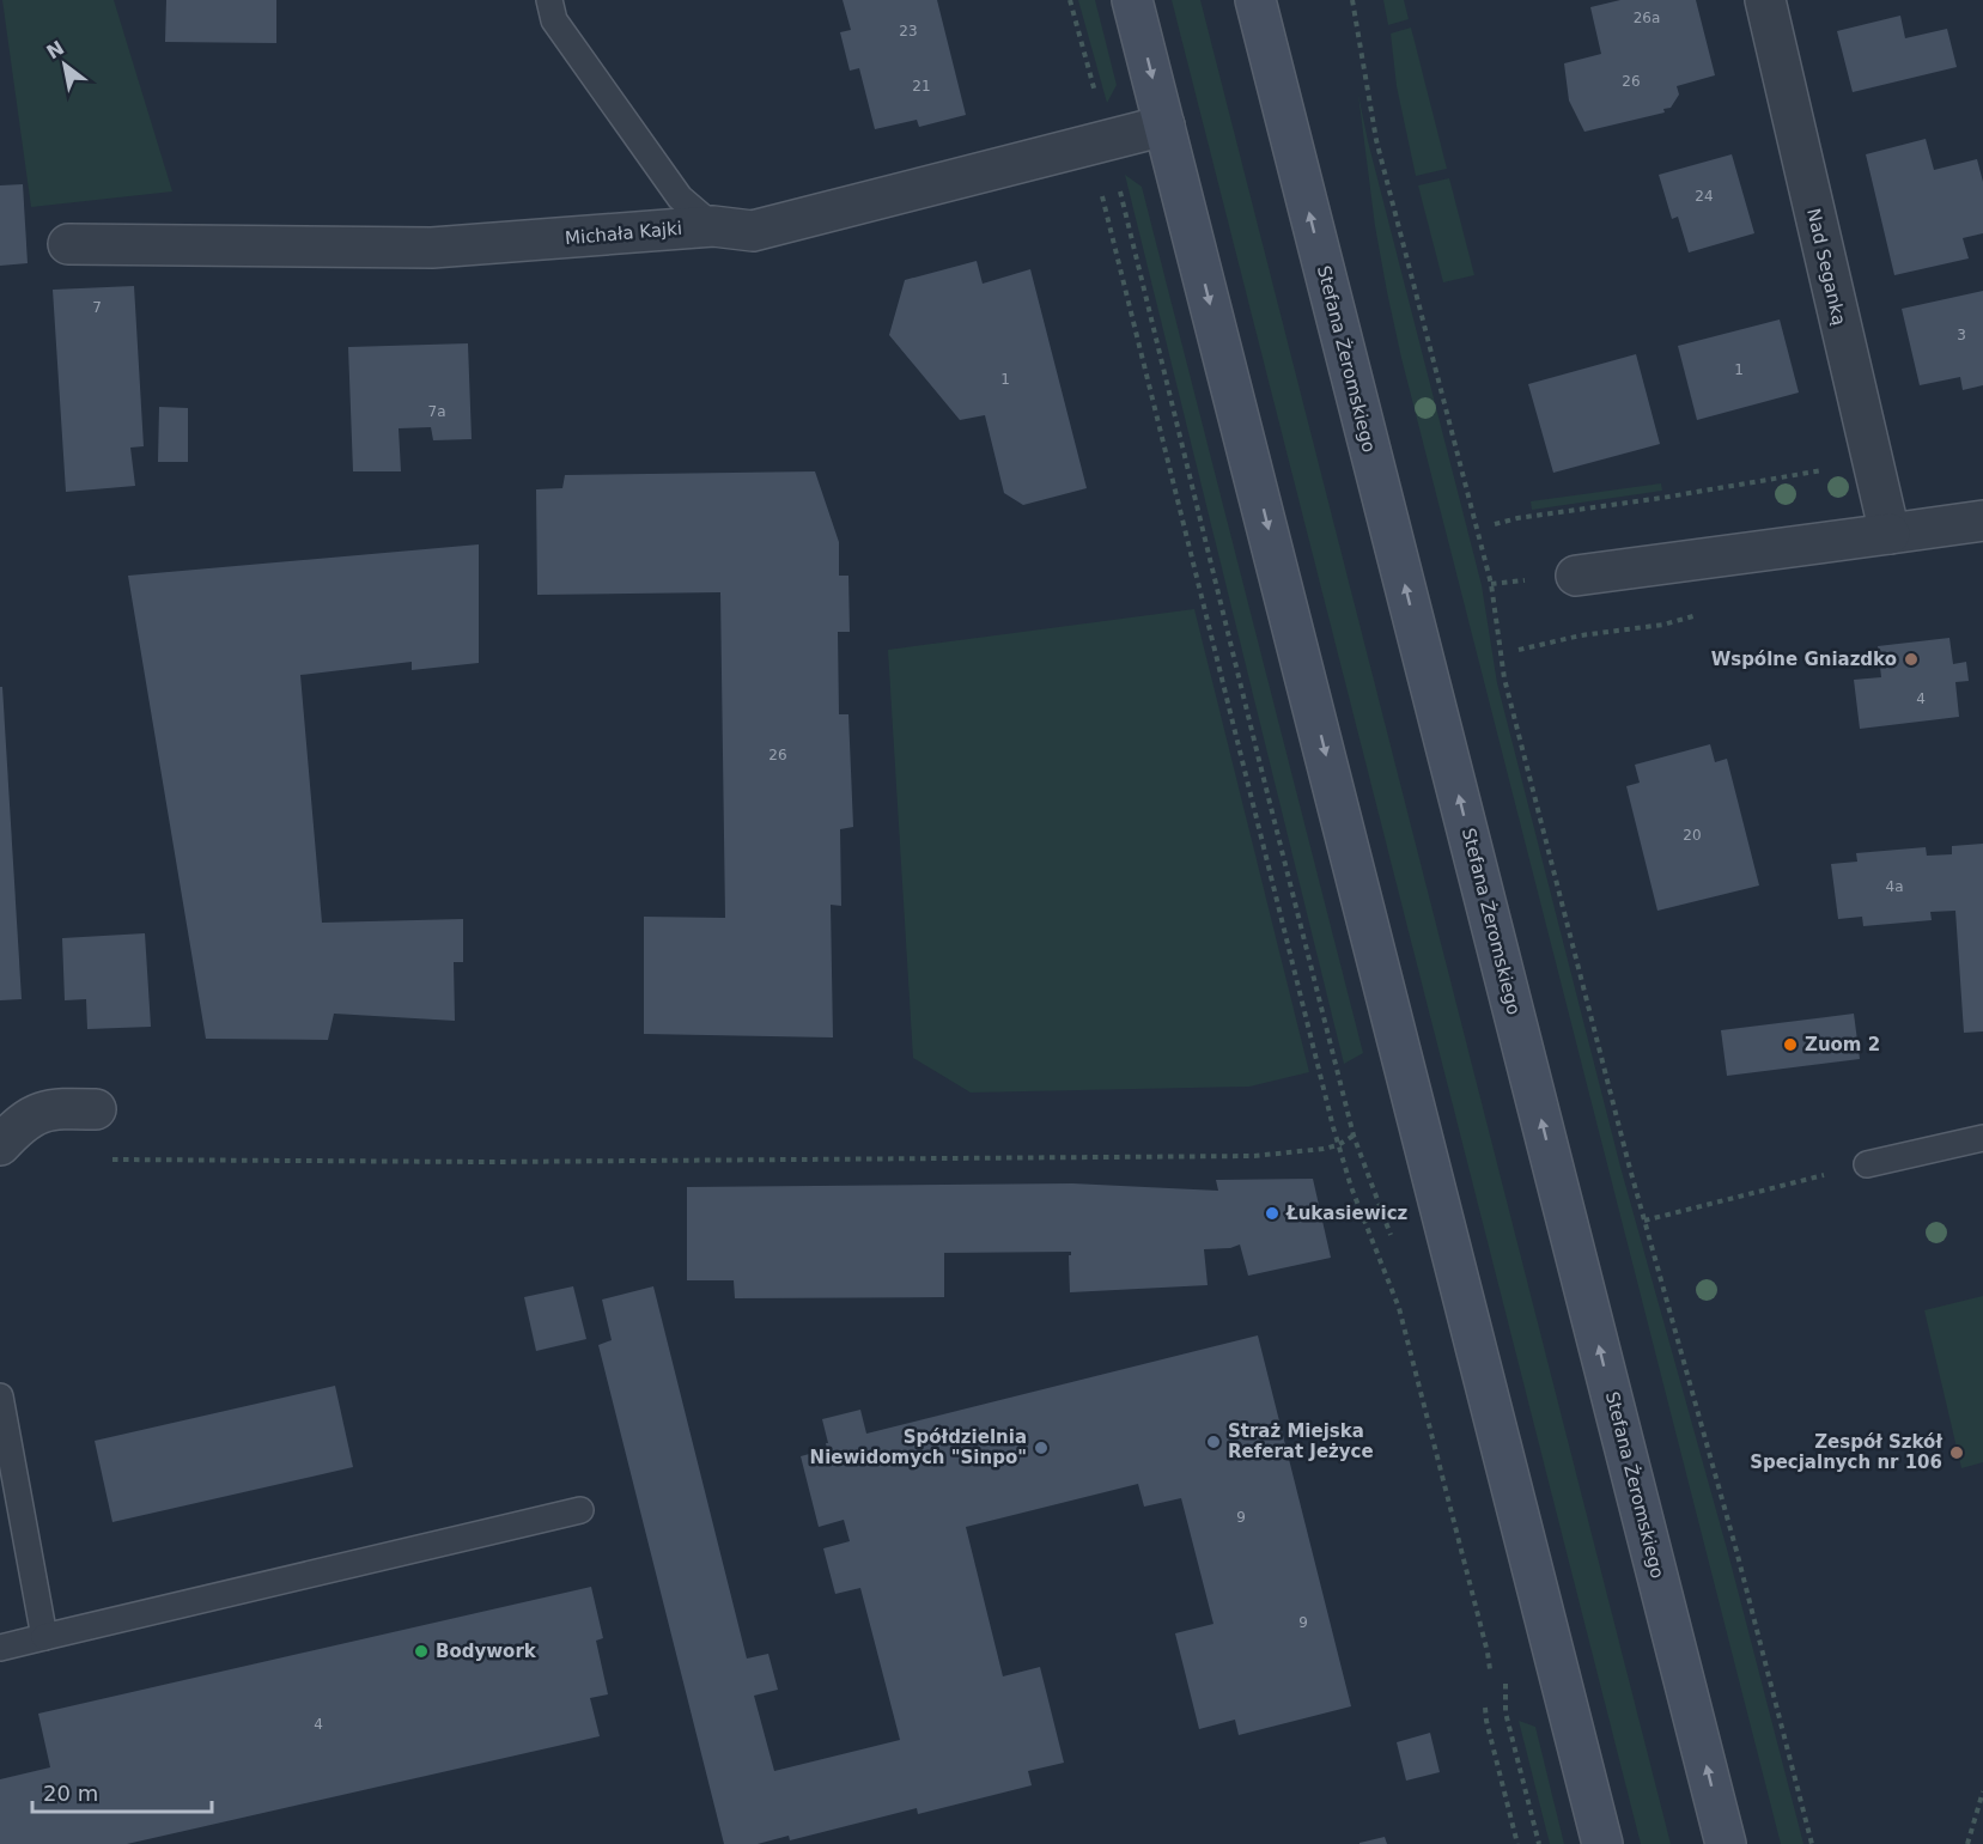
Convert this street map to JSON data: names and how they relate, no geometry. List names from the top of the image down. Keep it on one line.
{"streets":{"main road":["Stefana Żeromskiego"],"street":["Michała Kajki","Nad Seganką"]},"places":["Wspólne Gniazdko","Zuom 2","Łukasiewicz","Straż Miejska Referat Jeżyce","Spółdzielnia Niewidomych \"Sinpo\"","Zespół Szkół Specjalnych nr 106","Bodywork"],"house_numbers":["26a","23","26","21","24","7","3","1","1","7a","4","26","20","4a","9","9","4"],"scale_bar":"20 m","north":"top left"}
